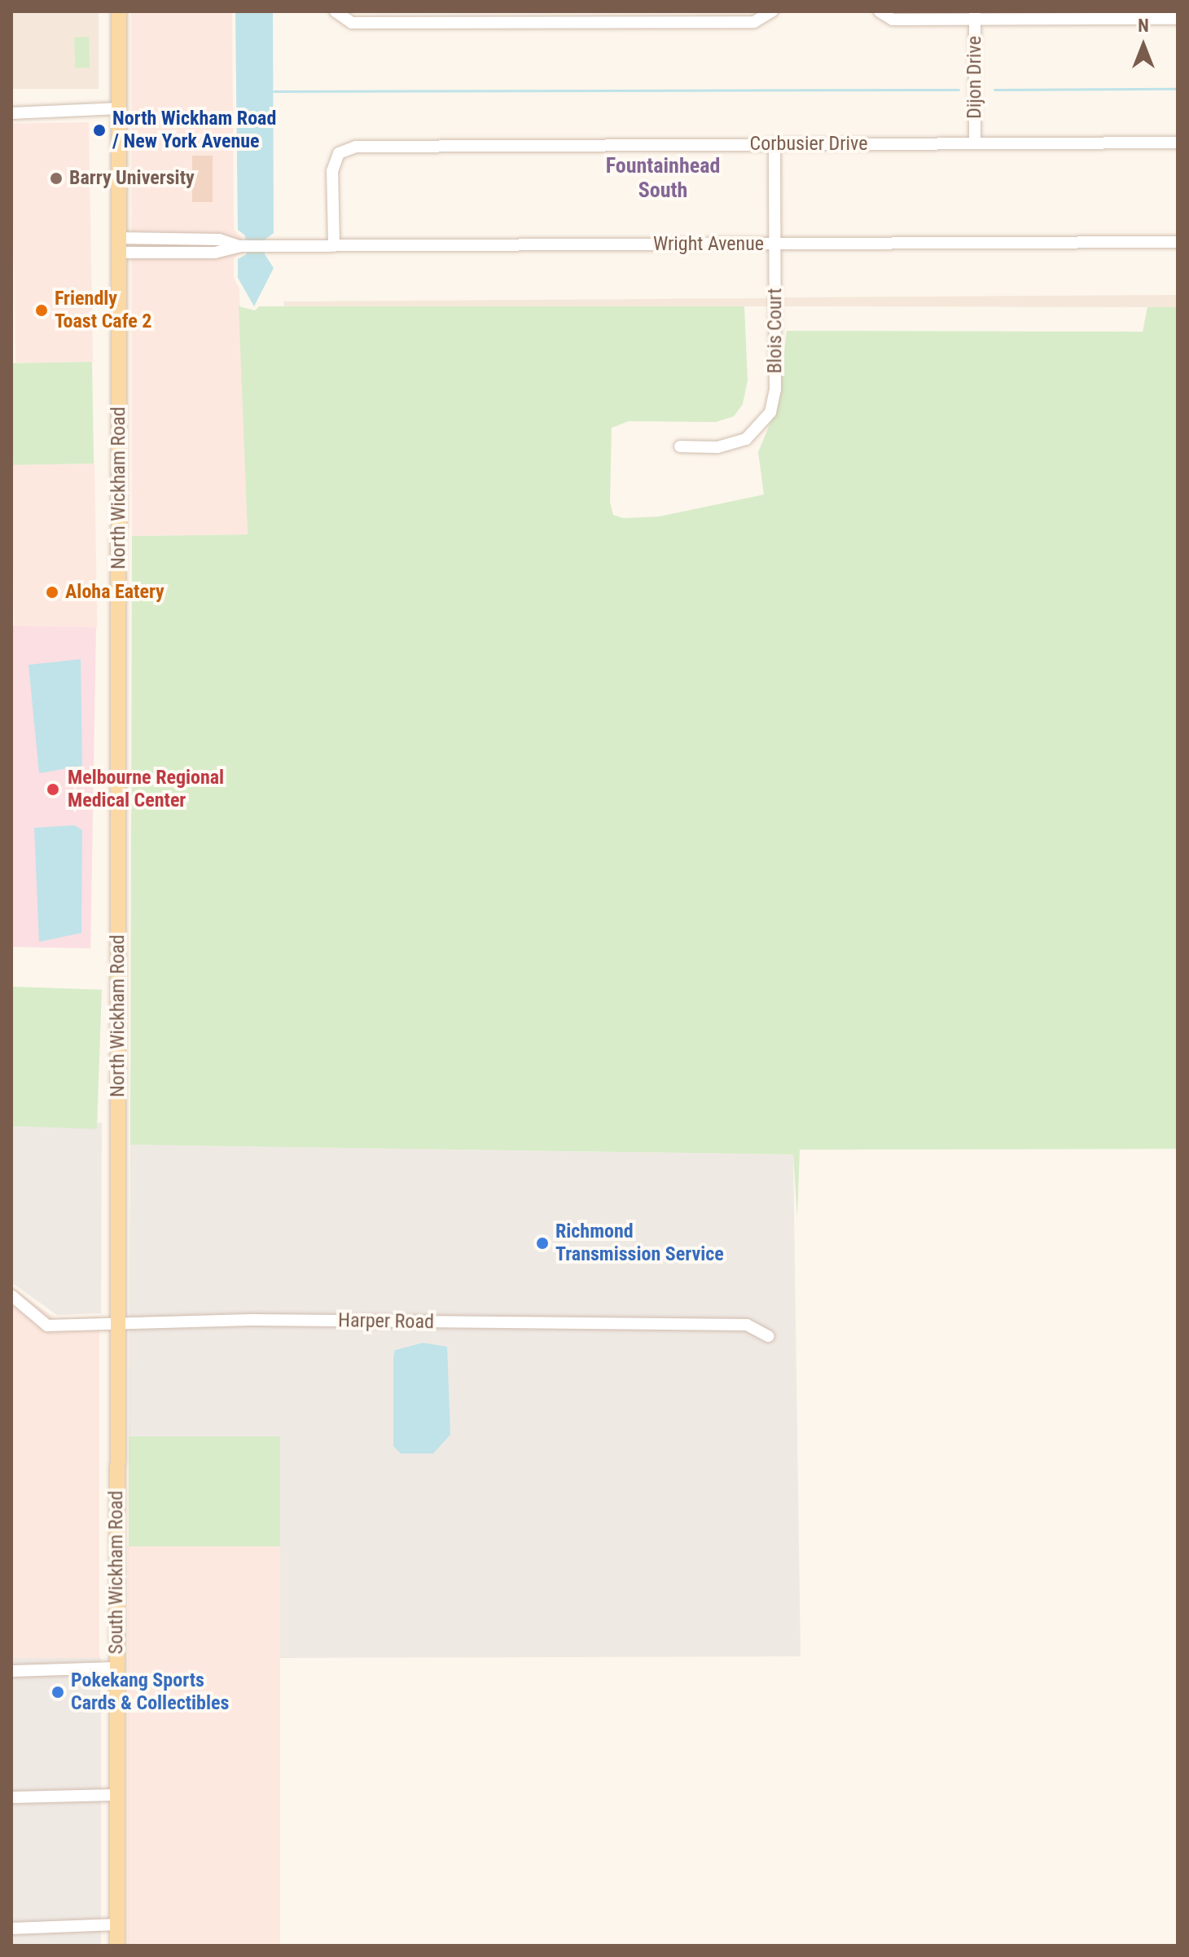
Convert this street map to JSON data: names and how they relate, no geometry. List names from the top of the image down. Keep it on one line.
{"streets":{"main road":["North Wickham Road","South Wickham Road"],"street":["Dijon Drive","Corbusier Drive","Wright Avenue","Blois Court","Harper Road"]},"crossings":[["Dijon Drive","Corbusier Drive"],["Corbusier Drive","Wright Avenue"],["Corbusier Drive","Blois Court"],["Wright Avenue","Blois Court"],["Wright Avenue","North Wickham Road"],["North Wickham Road","South Wickham Road"],["Harper Road","South Wickham Road"]],"districts":["Fountainhead South"],"places":["North Wickham Road / New York Avenue","Barry University","Friendly Toast Cafe 2","Aloha Eatery","Melbourne Regional Medical Center","Richmond Transmission Service","Pokekang Sports Cards & Collectibles"],"north":"top"}
